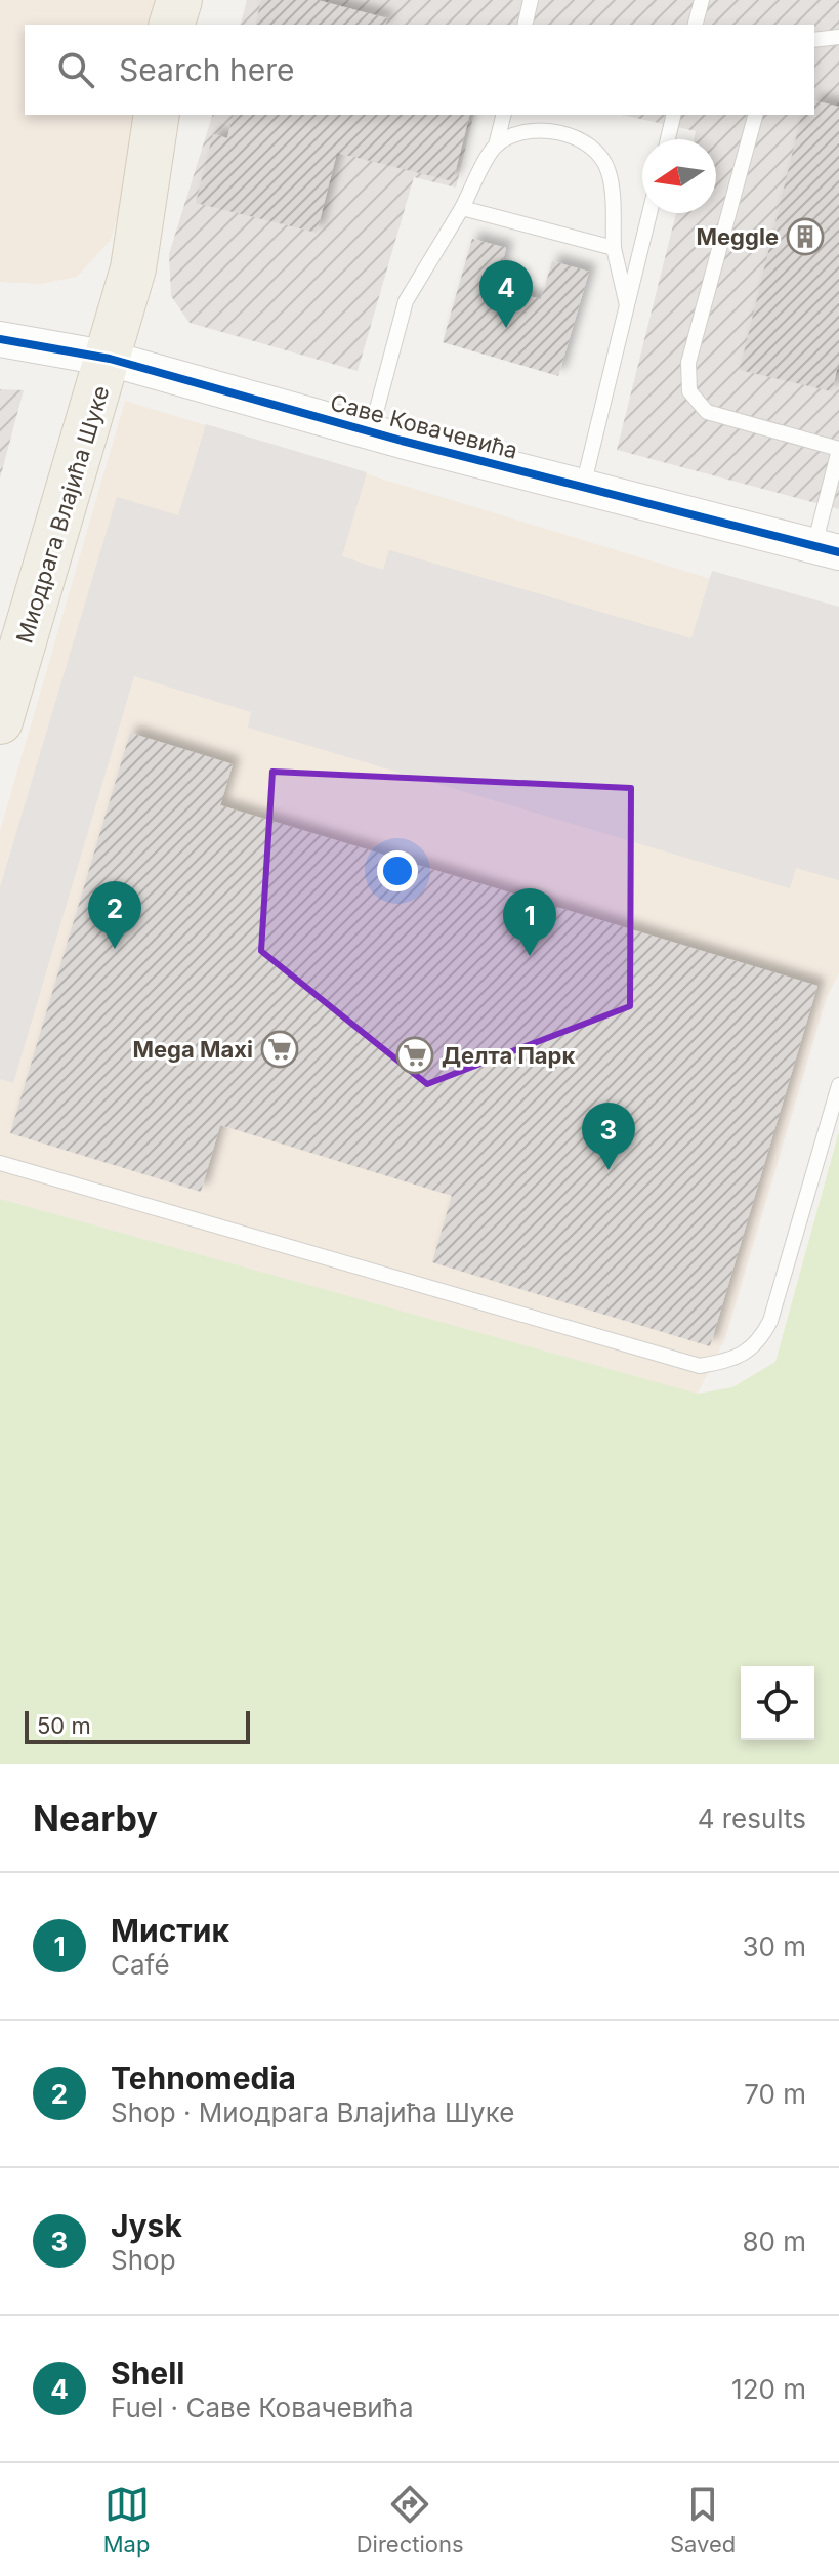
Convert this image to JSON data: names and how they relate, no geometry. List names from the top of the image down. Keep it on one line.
{"streets":{"main road":["Миодрага Влајића Шуке"],"street":["Саве Ковачевића"]},"crossings":[["Саве Ковачевића","Миодрага Влајића Шуке"]],"places":{"building":["Meggle"],"supermarket":["Mega Maxi","Делта Парк"]},"scale_bar":"50 m","north":"left","page":{"search":"Search here","pins":["4","2","1","3"],"scale":"50 m","heading":["Nearby","4 results"],"list":[{"mark":"1","name":"Мистик","note":"Café","value":"30 m"},{"mark":"2","name":"Tehnomedia","note":"Shop · Миодрага Влајића Шуке","value":"70 m"},{"mark":"3","name":"Jysk","note":"Shop","value":"80 m"},{"mark":"4","name":"Shell","note":"Fuel · Саве Ковачевића","value":"120 m"}],"nav":["Map","Directions","Saved"]}}
